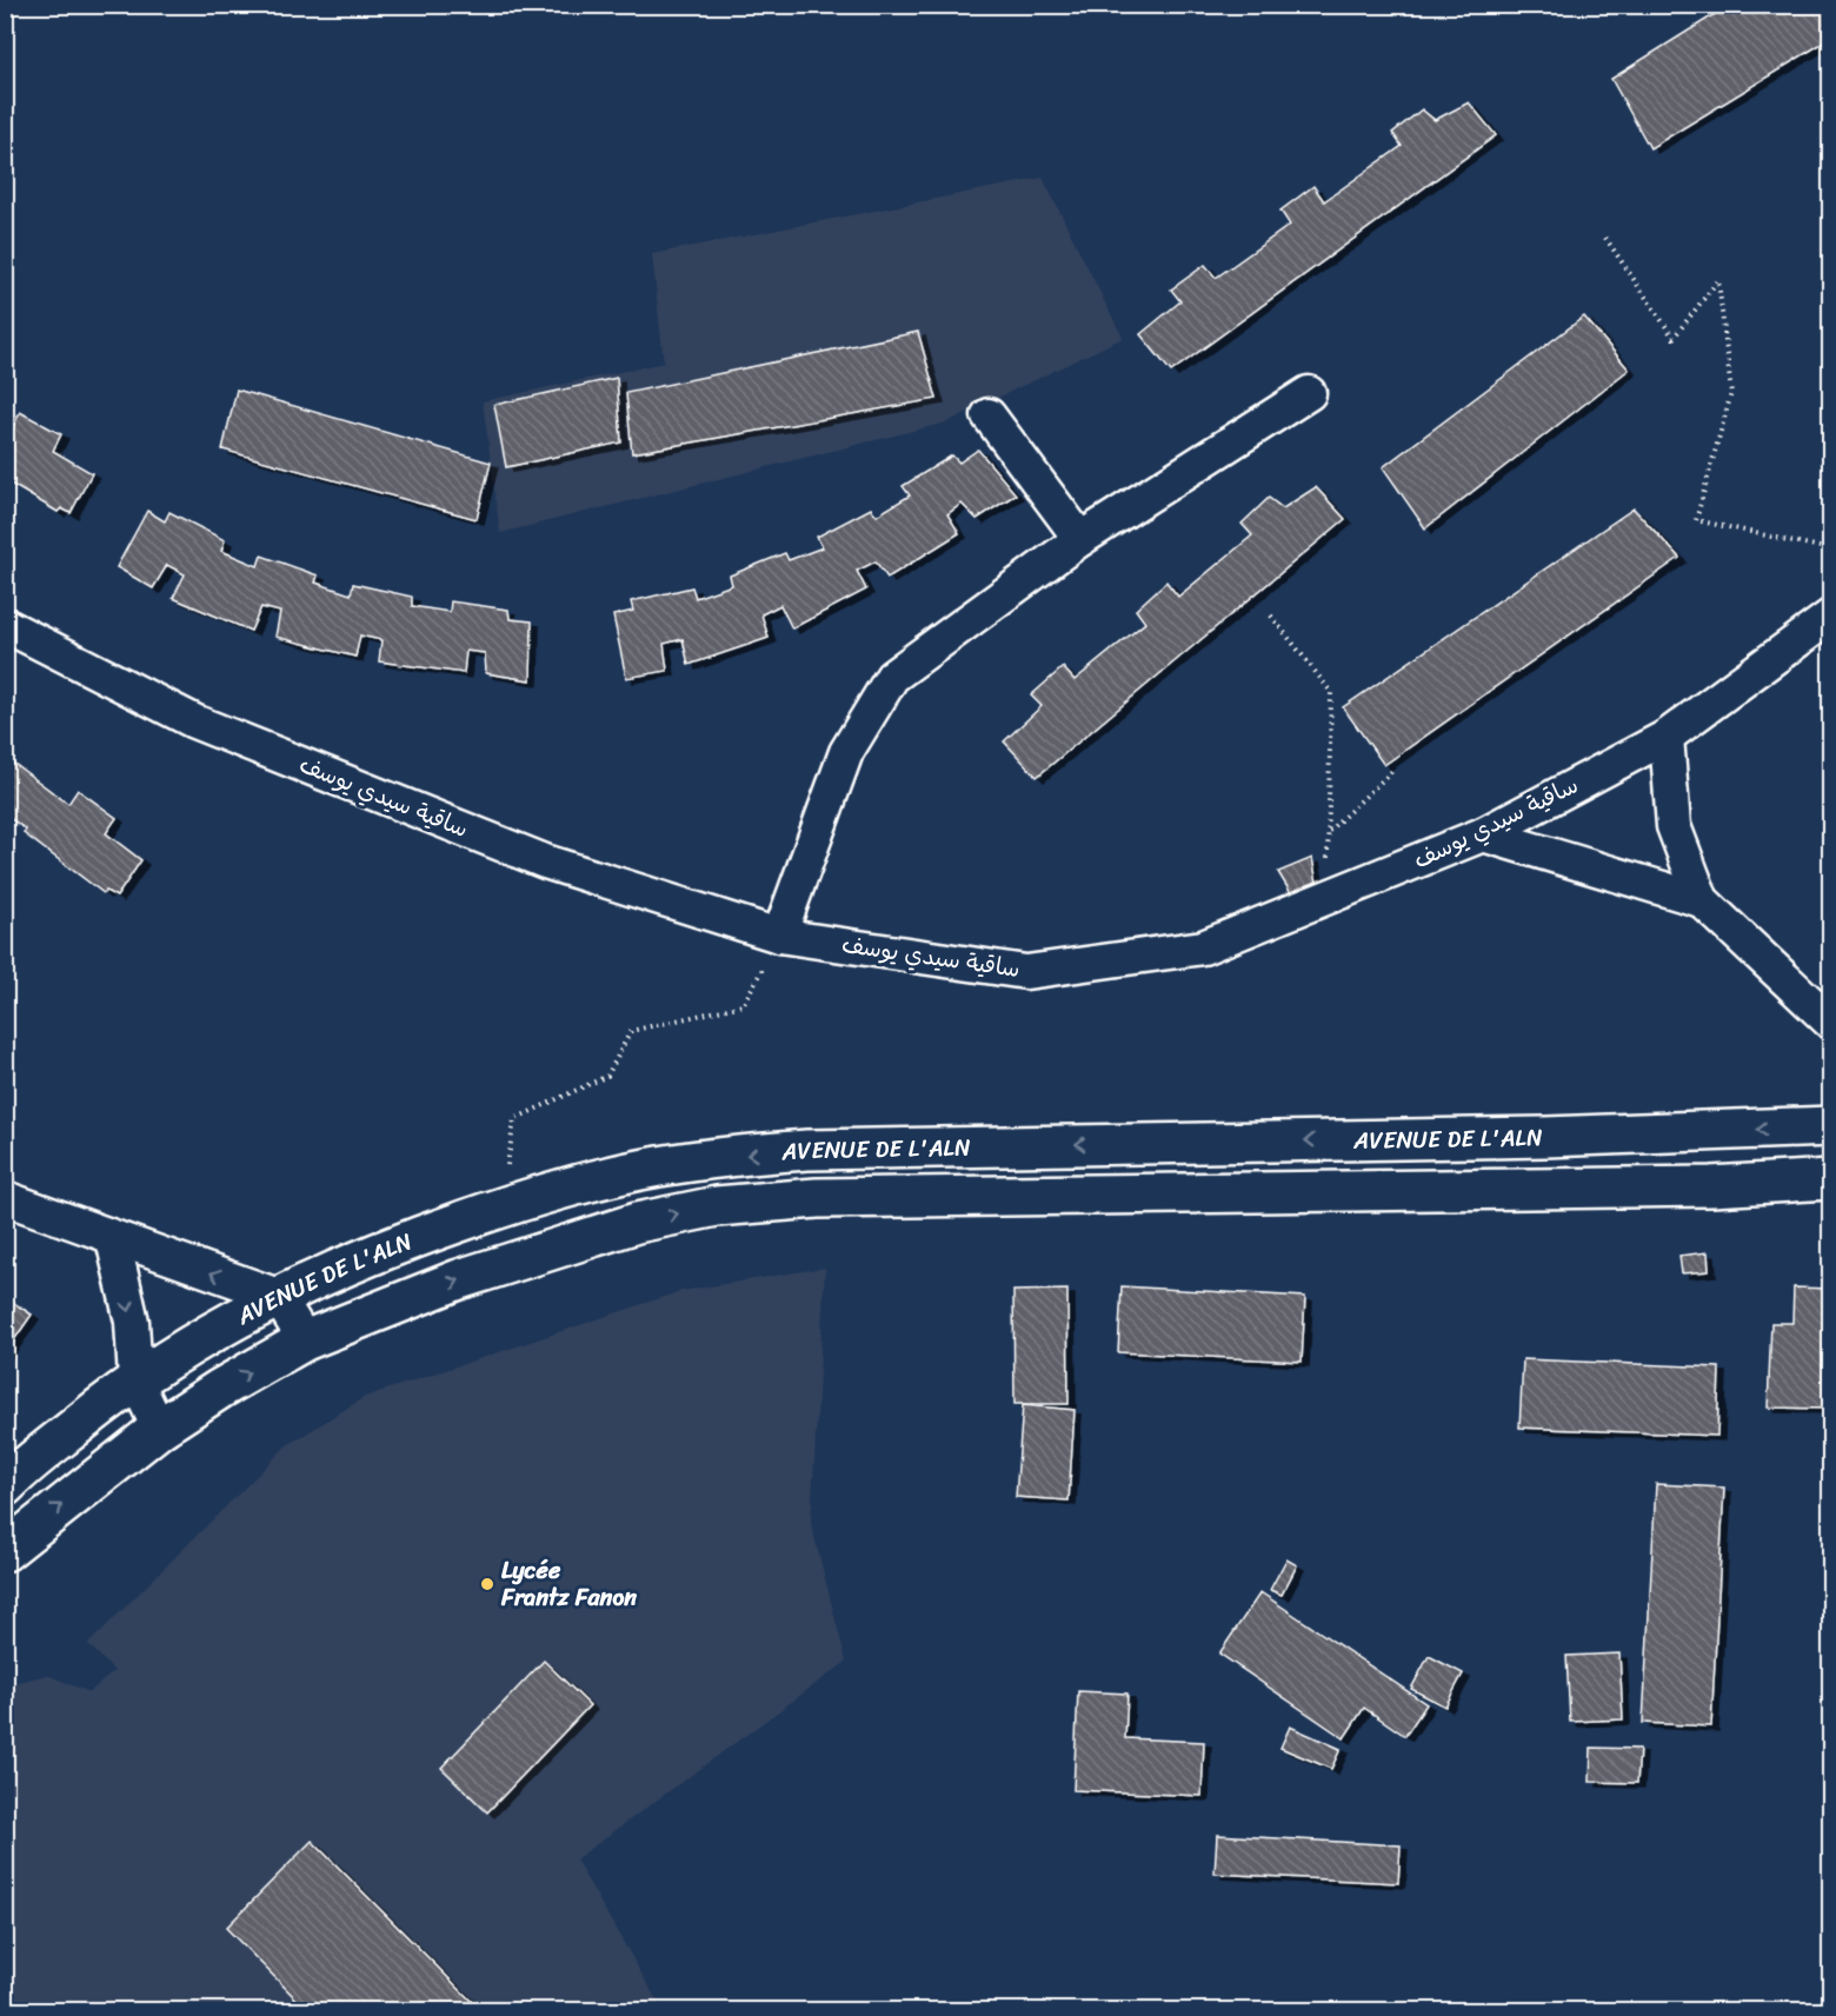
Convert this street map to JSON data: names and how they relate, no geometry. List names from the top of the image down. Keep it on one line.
{"streets":{"main road":["AVENUE DE L'ALN"],"street":["ساقية سيدي يوسف"]},"places":["Lycée Frantz Fanon"]}
